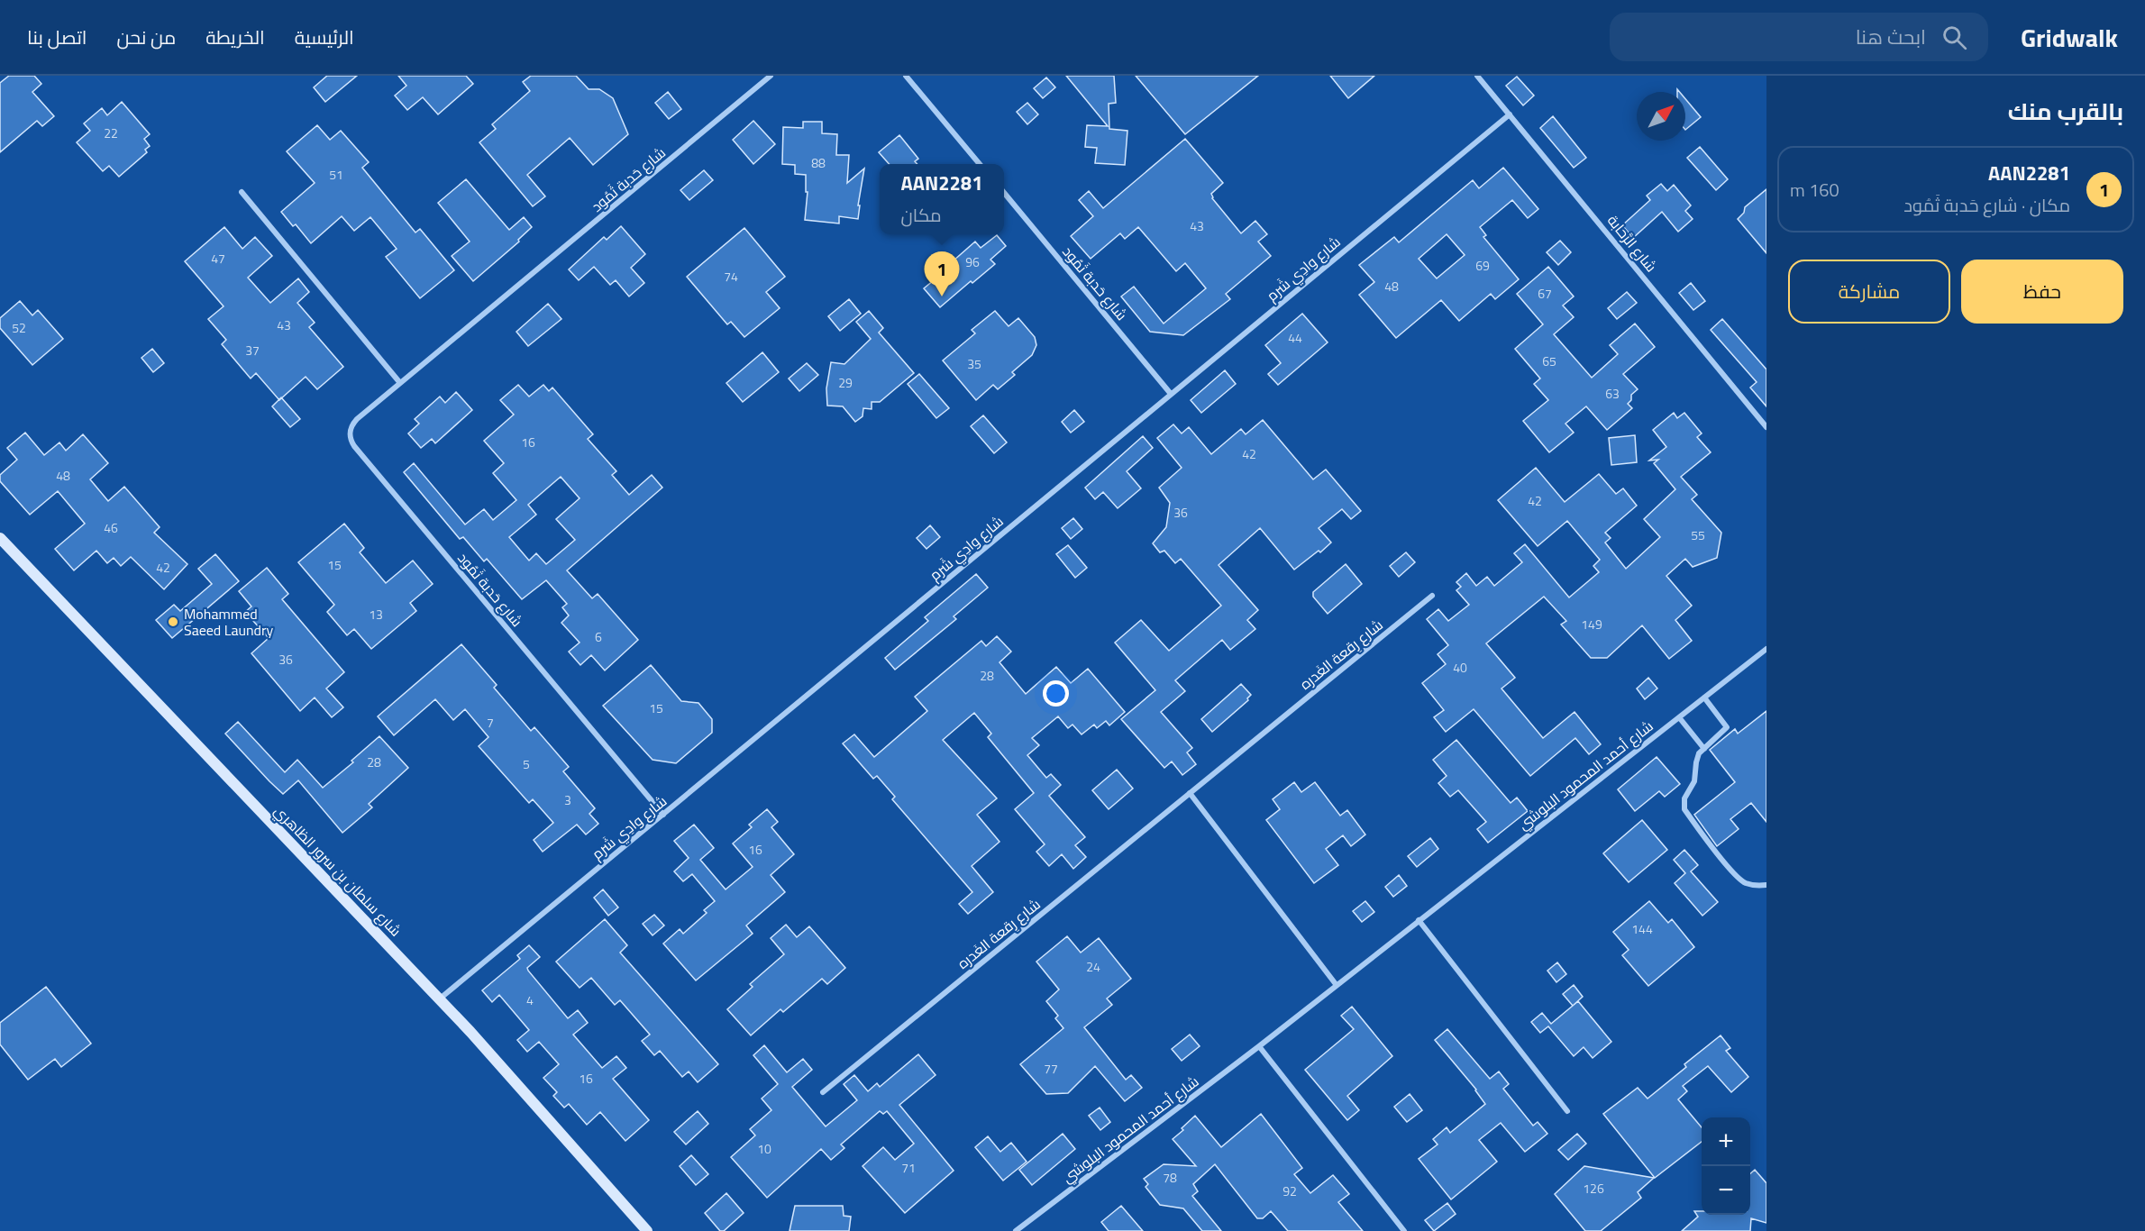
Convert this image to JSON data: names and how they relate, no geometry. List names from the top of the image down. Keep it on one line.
{"streets":{"street":["شارع حَدبة ثَمُود","شارع الرَّحابة","شارع وادِي شَرم","شارع رِقعة الغَدره","شارع أحمد المحمود البلوشي","شارع سلطان بن سرور الظاهري"]},"crossings":[["شارع حَدبة ثَمُود","شارع وادِي شَرم"],["شارع الرَّحابة","شارع وادِي شَرم"],["شارع وادِي شَرم","شارع سلطان بن سرور الظاهري"]],"places":["Mohammed Saeed Laundry"],"house_numbers":["22","88","51","43","47","96","69","74","48","67","43","52","44","37","65","35","29","63","16","42","48","42","36","46","55","15","42","13","149","6","36","40","28","15","7","28","5","3","16","144","24","4","77","16","10","71","78","126","92"],"north":"top right","page":{"header":"Gridwalk","search":"ابحث هنا","nav":["الرئيسية","الخريطة","من نحن","اتصل بنا"],"heading":"بالقرب منك","list":[{"mark":"1","name":"AAN2281","note":"مكان · شارع حَدبة ثَمُود","value":"160 m"}],"popup":["AAN2281","مكان"],"buttons":["حفظ","مشاركة"],"pins":"1","map_buttons":["+","−"]}}
